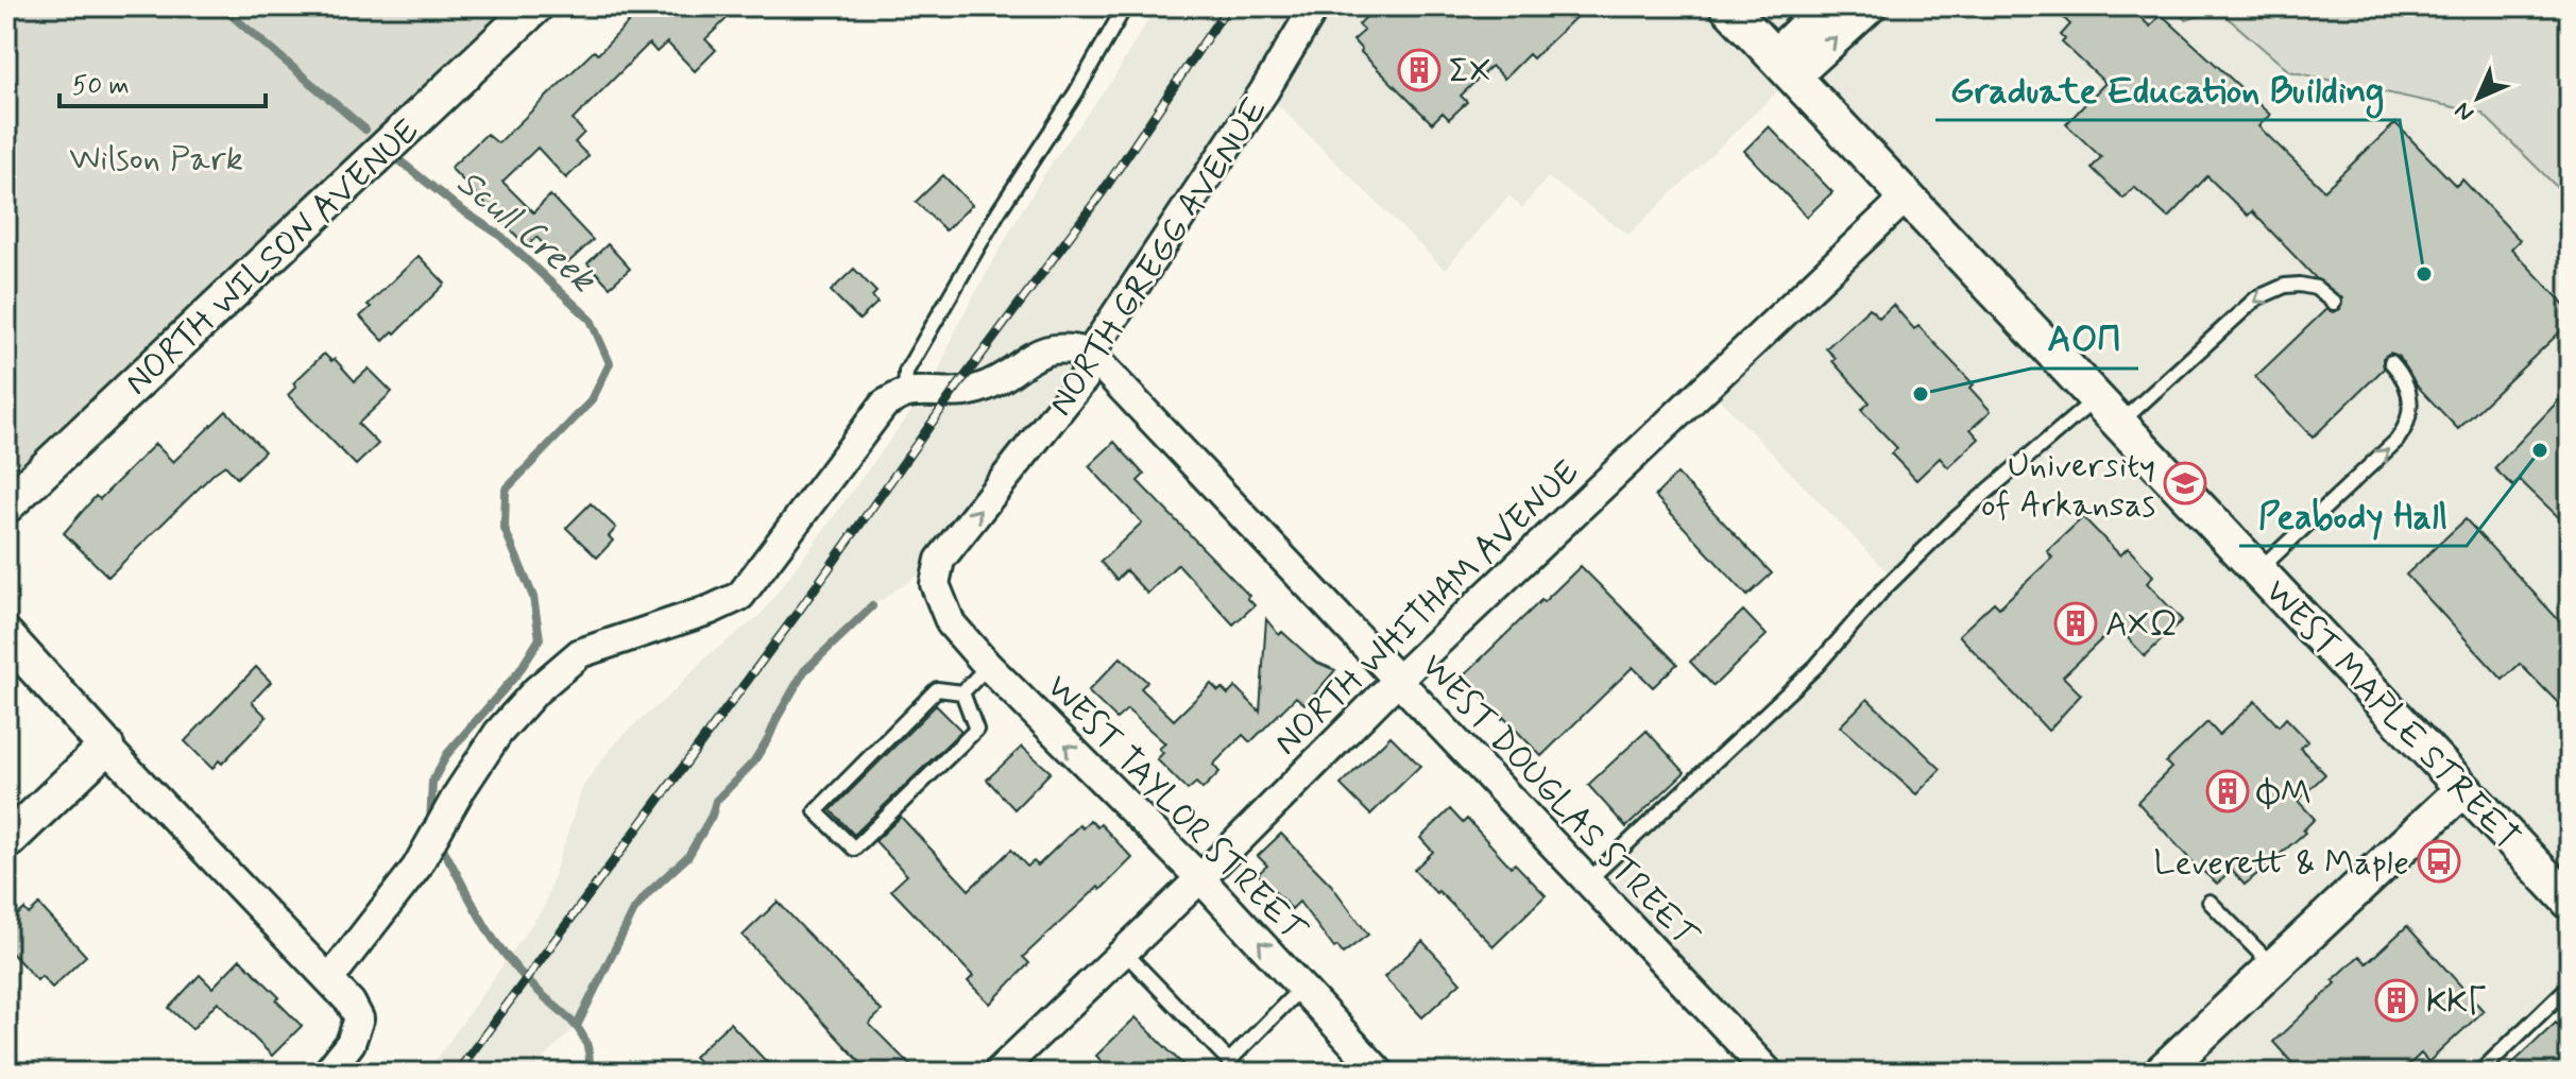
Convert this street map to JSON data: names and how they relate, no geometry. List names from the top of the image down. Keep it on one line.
{"streets":{"street":["NORTH WILSON AVENUE","NORTH GREGG AVENUE","NORTH WHITHAM AVENUE","WEST MAPLE STREET","WEST DOUGLAS STREET","WEST TAYLOR STREET"]},"crossings":[["NORTH GREGG AVENUE","WEST DOUGLAS STREET"],["NORTH GREGG AVENUE","WEST TAYLOR STREET"],["NORTH WHITHAM AVENUE","WEST MAPLE STREET"],["NORTH WHITHAM AVENUE","WEST DOUGLAS STREET"],["NORTH WHITHAM AVENUE","WEST TAYLOR STREET"]],"one_way":["WEST TAYLOR STREET"],"water":["Scull Creek"],"parks":["Wilson Park"],"places":{"building":["ΣΧ","ΑΧΩ","ΦΜ","ΚΚΓ"],"other":["Graduate Education Building","ΑΟΠ","Peabody Hall"],"school or university":["University of Arkansas"],"bus stop":["Leverett & Maple"]},"scale_bar":"50 m","north":"bottom left"}
